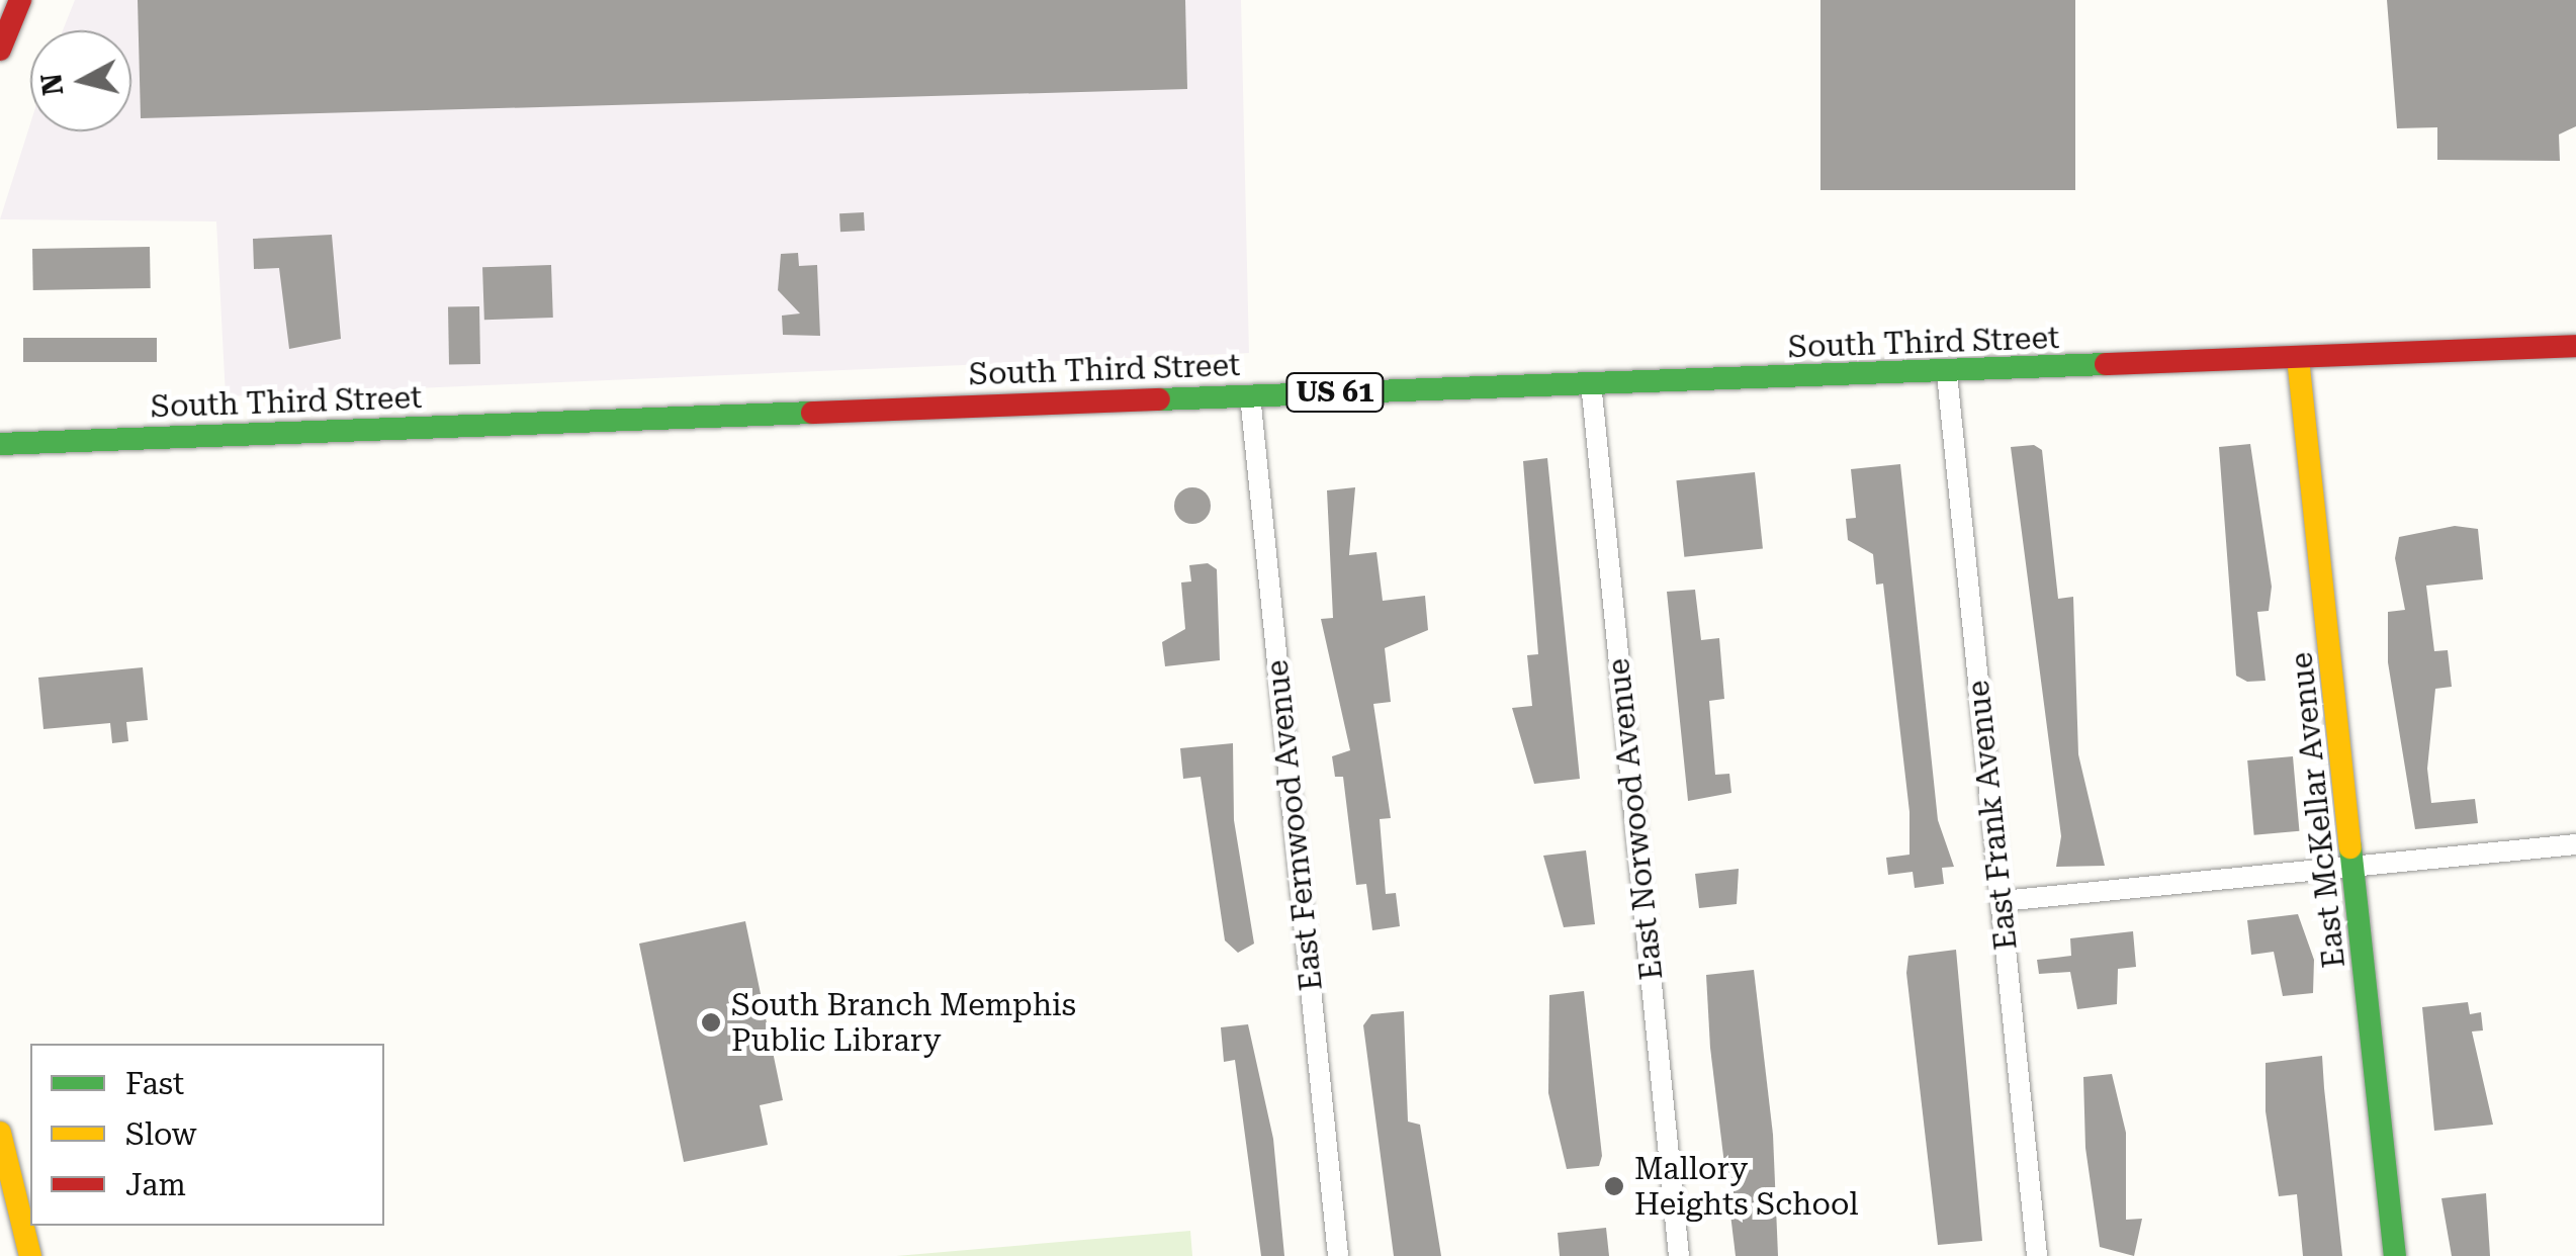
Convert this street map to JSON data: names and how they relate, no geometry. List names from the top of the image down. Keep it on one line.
{"streets":{"main road":["South Third Street","US 61","East McKellar Avenue"],"street":["East Frank Avenue","East Norwood Avenue","East Fernwood Avenue"]},"crossings":[["South Third Street","East McKellar Avenue"],["South Third Street","East Frank Avenue"],["South Third Street","East Norwood Avenue"],["South Third Street","East Fernwood Avenue"]],"places":["South Branch Memphis Public Library","Mallory Heights School"],"legend":["Fast","Slow","Jam"],"north":"left"}
